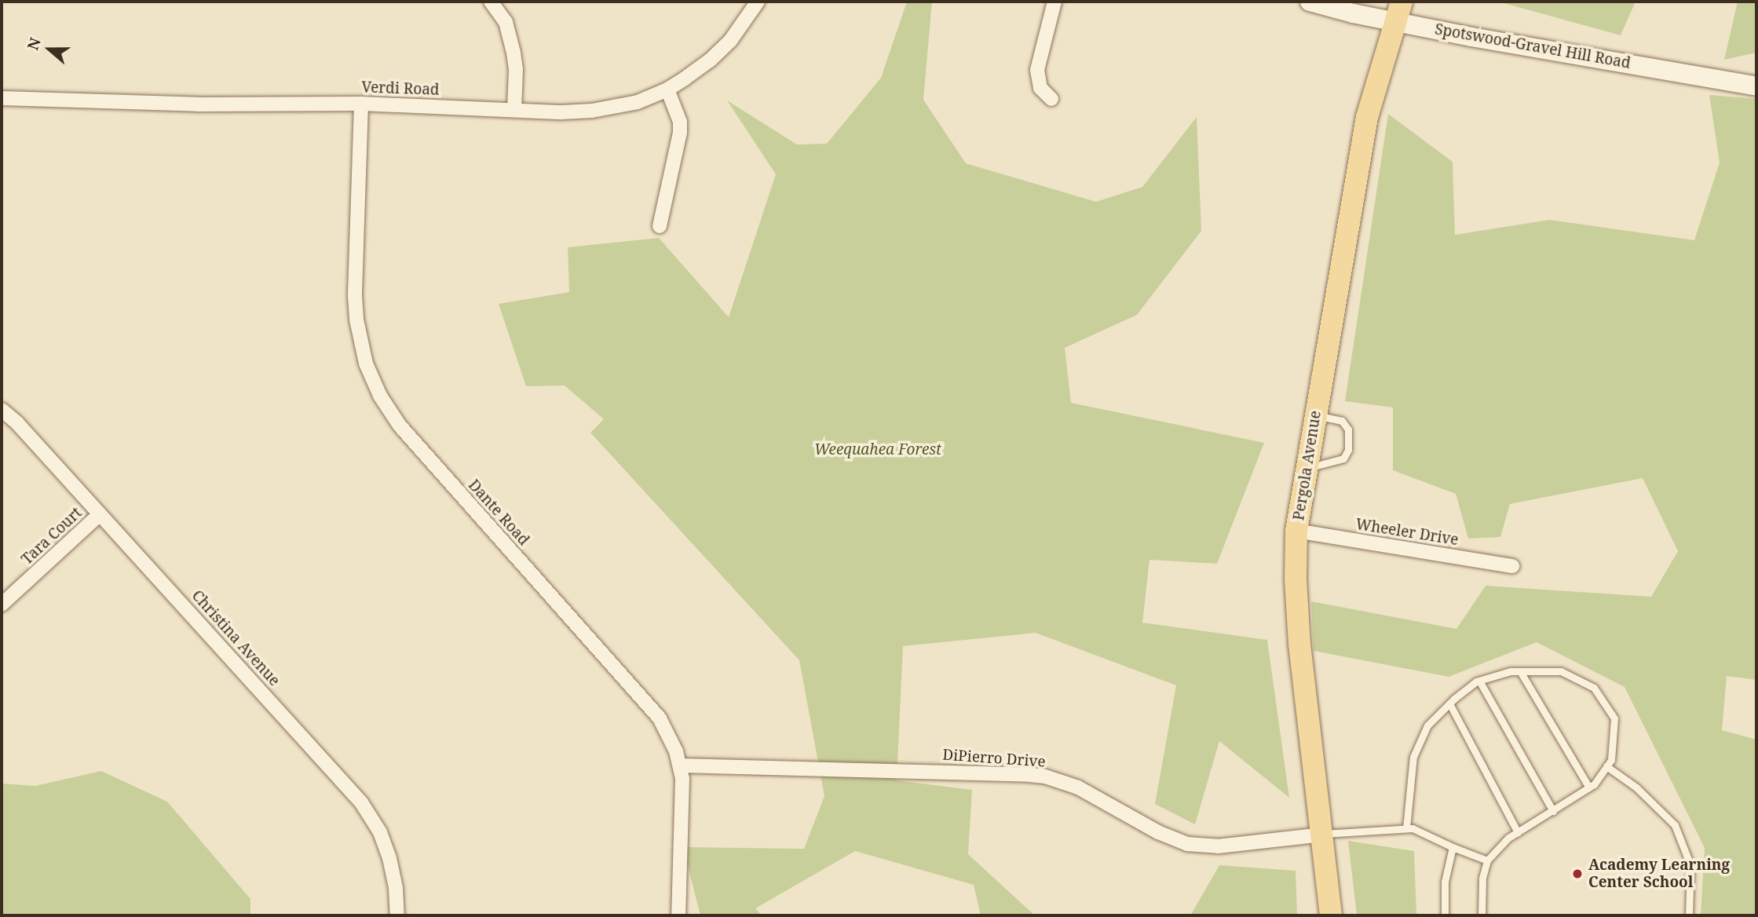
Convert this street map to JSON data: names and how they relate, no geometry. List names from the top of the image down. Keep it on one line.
{"streets":{"main road":["Pergola Avenue"],"street":["Spotswood-Gravel Hill Road","Verdi Road","Dante Road","Wheeler Drive","Tara Court","Christina Avenue","DiPierro Drive"]},"crossings":[["Spotswood-Gravel Hill Road","Pergola Avenue"],["Verdi Road","Dante Road"],["Pergola Avenue","Wheeler Drive"],["Pergola Avenue","DiPierro Drive"],["Dante Road","DiPierro Drive"],["Tara Court","Christina Avenue"]],"parks":["Weequahea Forest"],"places":["Academy Learning Center School"],"north":"left"}
